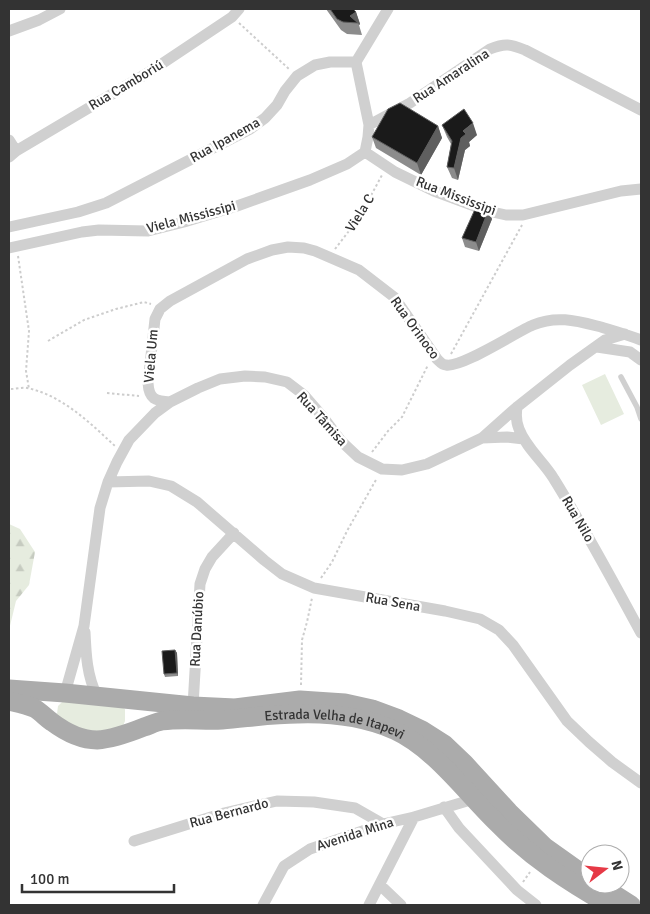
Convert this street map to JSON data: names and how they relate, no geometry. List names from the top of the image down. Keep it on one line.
{"streets":{"main road":["Estrada Velha de Itapevi"],"street":["Rua Amaralina","Rua Camboriú","Rua Ipanema","Rua Mississipi","Viela Mississipi","Rua Orinoco","Viela Um","Rua Tâmisa","Rua Nilo","Rua Sena","Rua Danúbio","Rua Bernardo","Avenida Mina"],"path":["Viela C"]},"crossings":[["Rua Mississipi","Viela C"],["Rua Mississipi","Viela Mississipi"],["Viela C","Rua Orinoco"],["Rua Orinoco","Viela Um"],["Rua Orinoco","Rua Tâmisa"],["Viela Um","Rua Tâmisa"],["Rua Tâmisa","Rua Nilo"],["Rua Tâmisa","Rua Sena"],["Rua Tâmisa","Estrada Velha de Itapevi"],["Rua Sena","Rua Danúbio"],["Rua Danúbio","Estrada Velha de Itapevi"],["Estrada Velha de Itapevi","Avenida Mina"],["Rua Bernardo","Avenida Mina"]],"scale_bar":"100 m","north":"right"}
